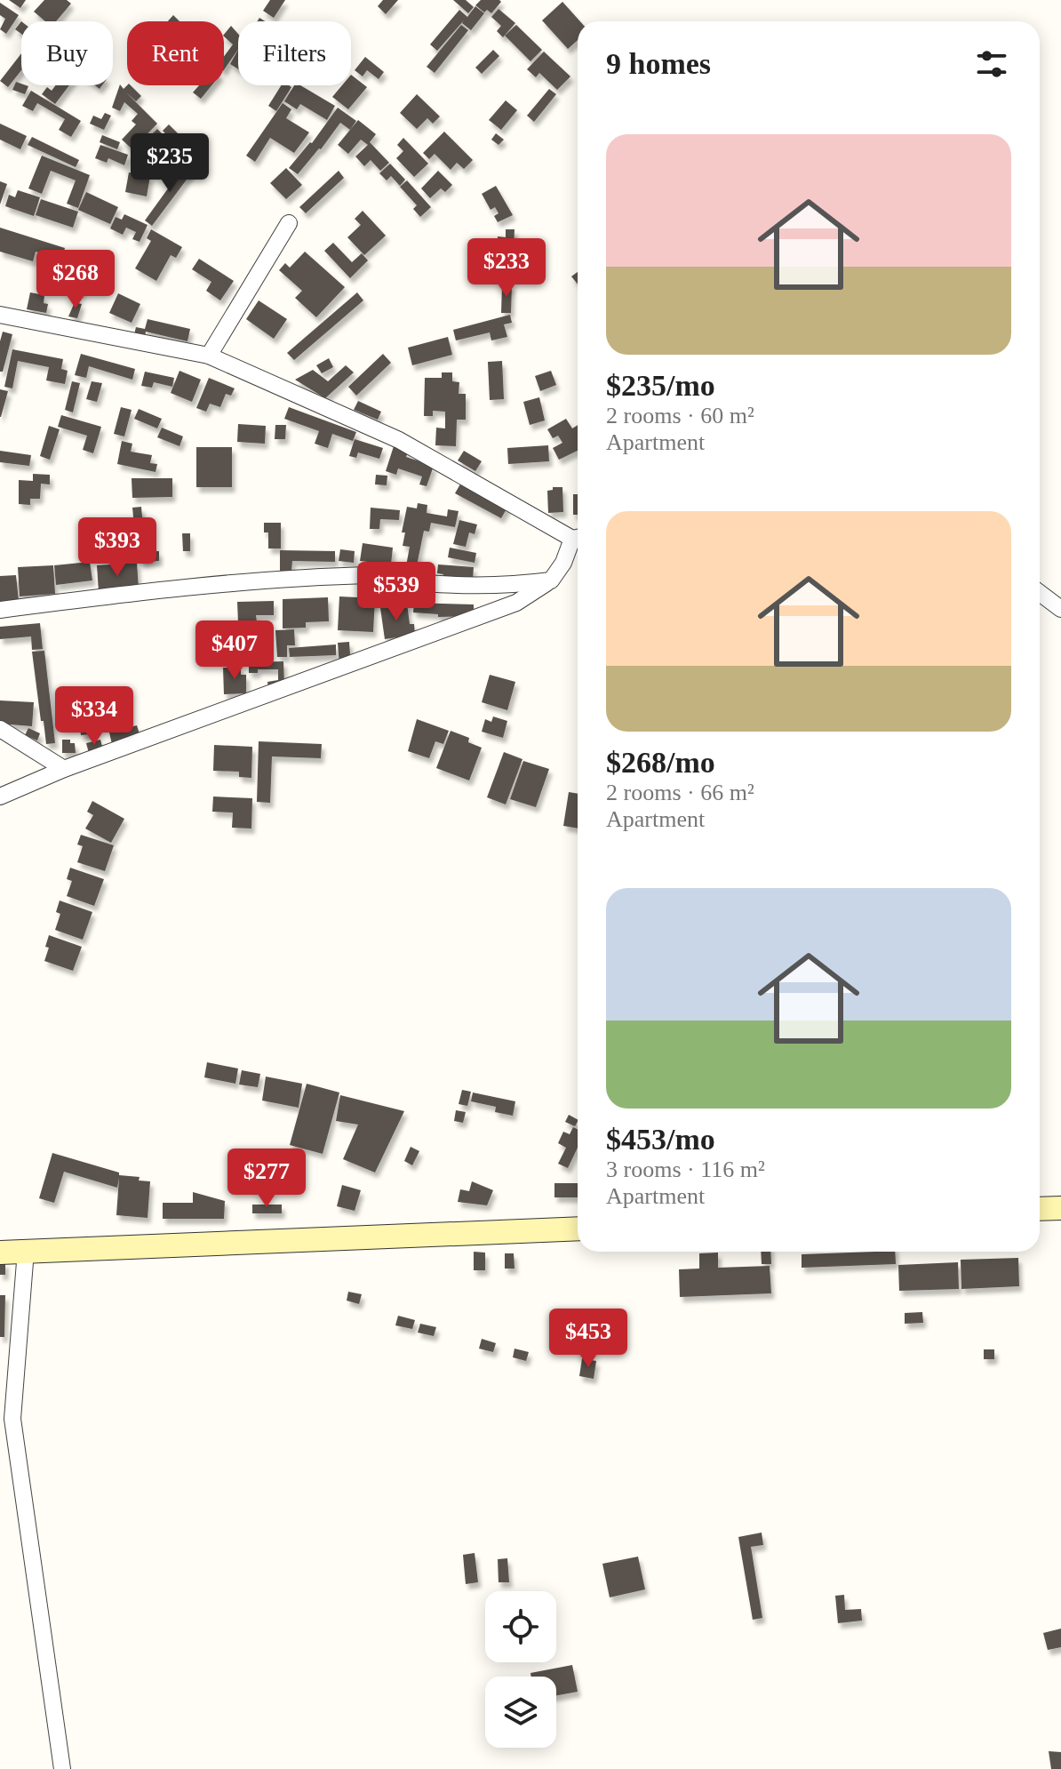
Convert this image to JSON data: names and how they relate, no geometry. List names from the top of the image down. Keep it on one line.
{"page":{"chip":["Buy","Rent","Filters"],"heading":"9 homes","list":[{"name":"$235/mo","note":"2 rooms · 60 m² · Apartment"},{"name":"$268/mo","note":"2 rooms · 66 m² · Apartment"},{"name":"$453/mo","note":"3 rooms · 116 m² · Apartment"}],"price":["$235","$233","$268","$393","$539","$407","$334","$277","$453"]}}
